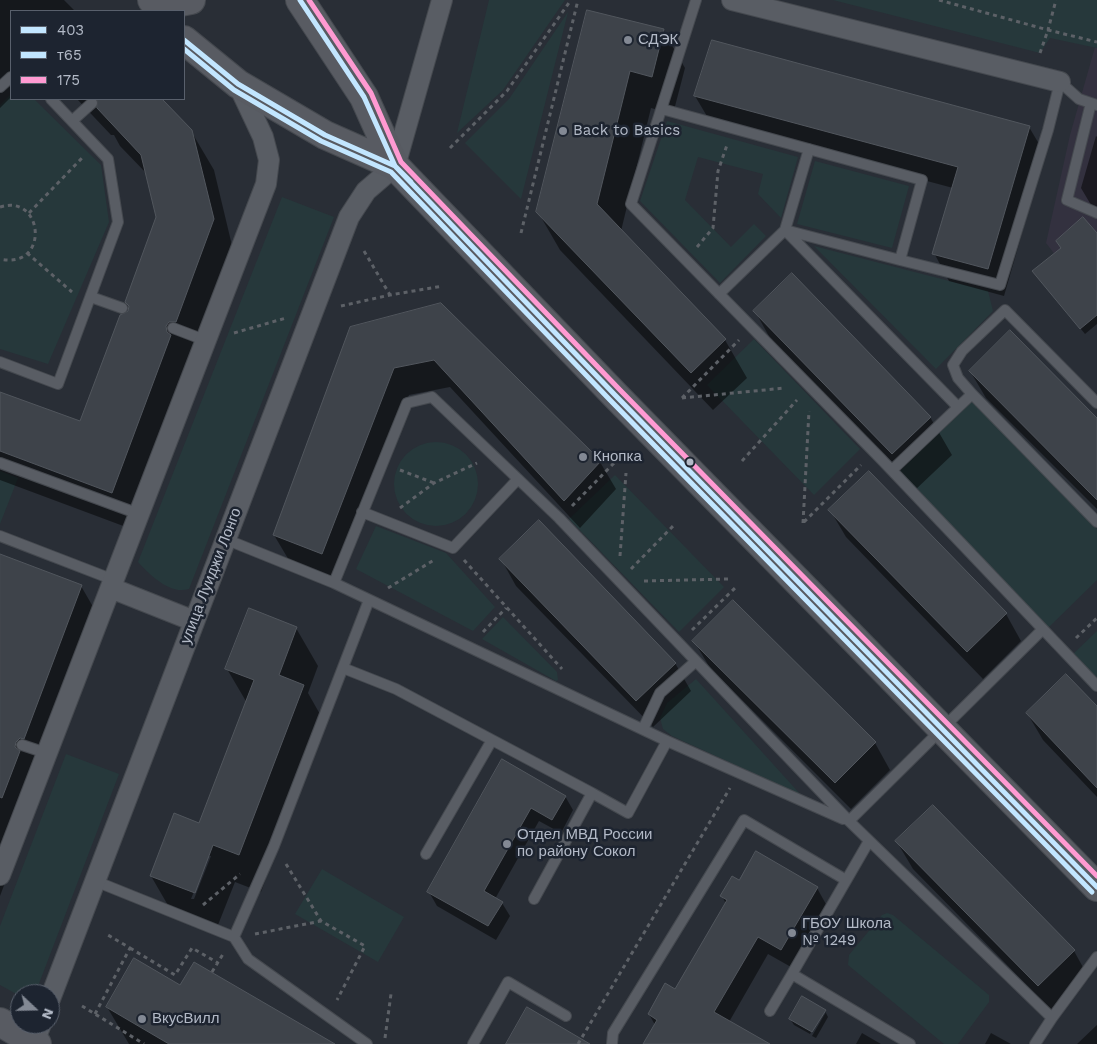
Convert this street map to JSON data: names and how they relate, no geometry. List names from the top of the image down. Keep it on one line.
{"streets":{"street":["улица Луиджи Лонго"]},"places":["СДЭК","Back to Basics","Кнопка","Отдел МВД России по району Сокол","ГБОУ Школа № 1249","ВкусВилл"],"lines":["transit line 403","transit line 175","transit line т65"],"legend":["403","т65","175"],"north":"right"}
